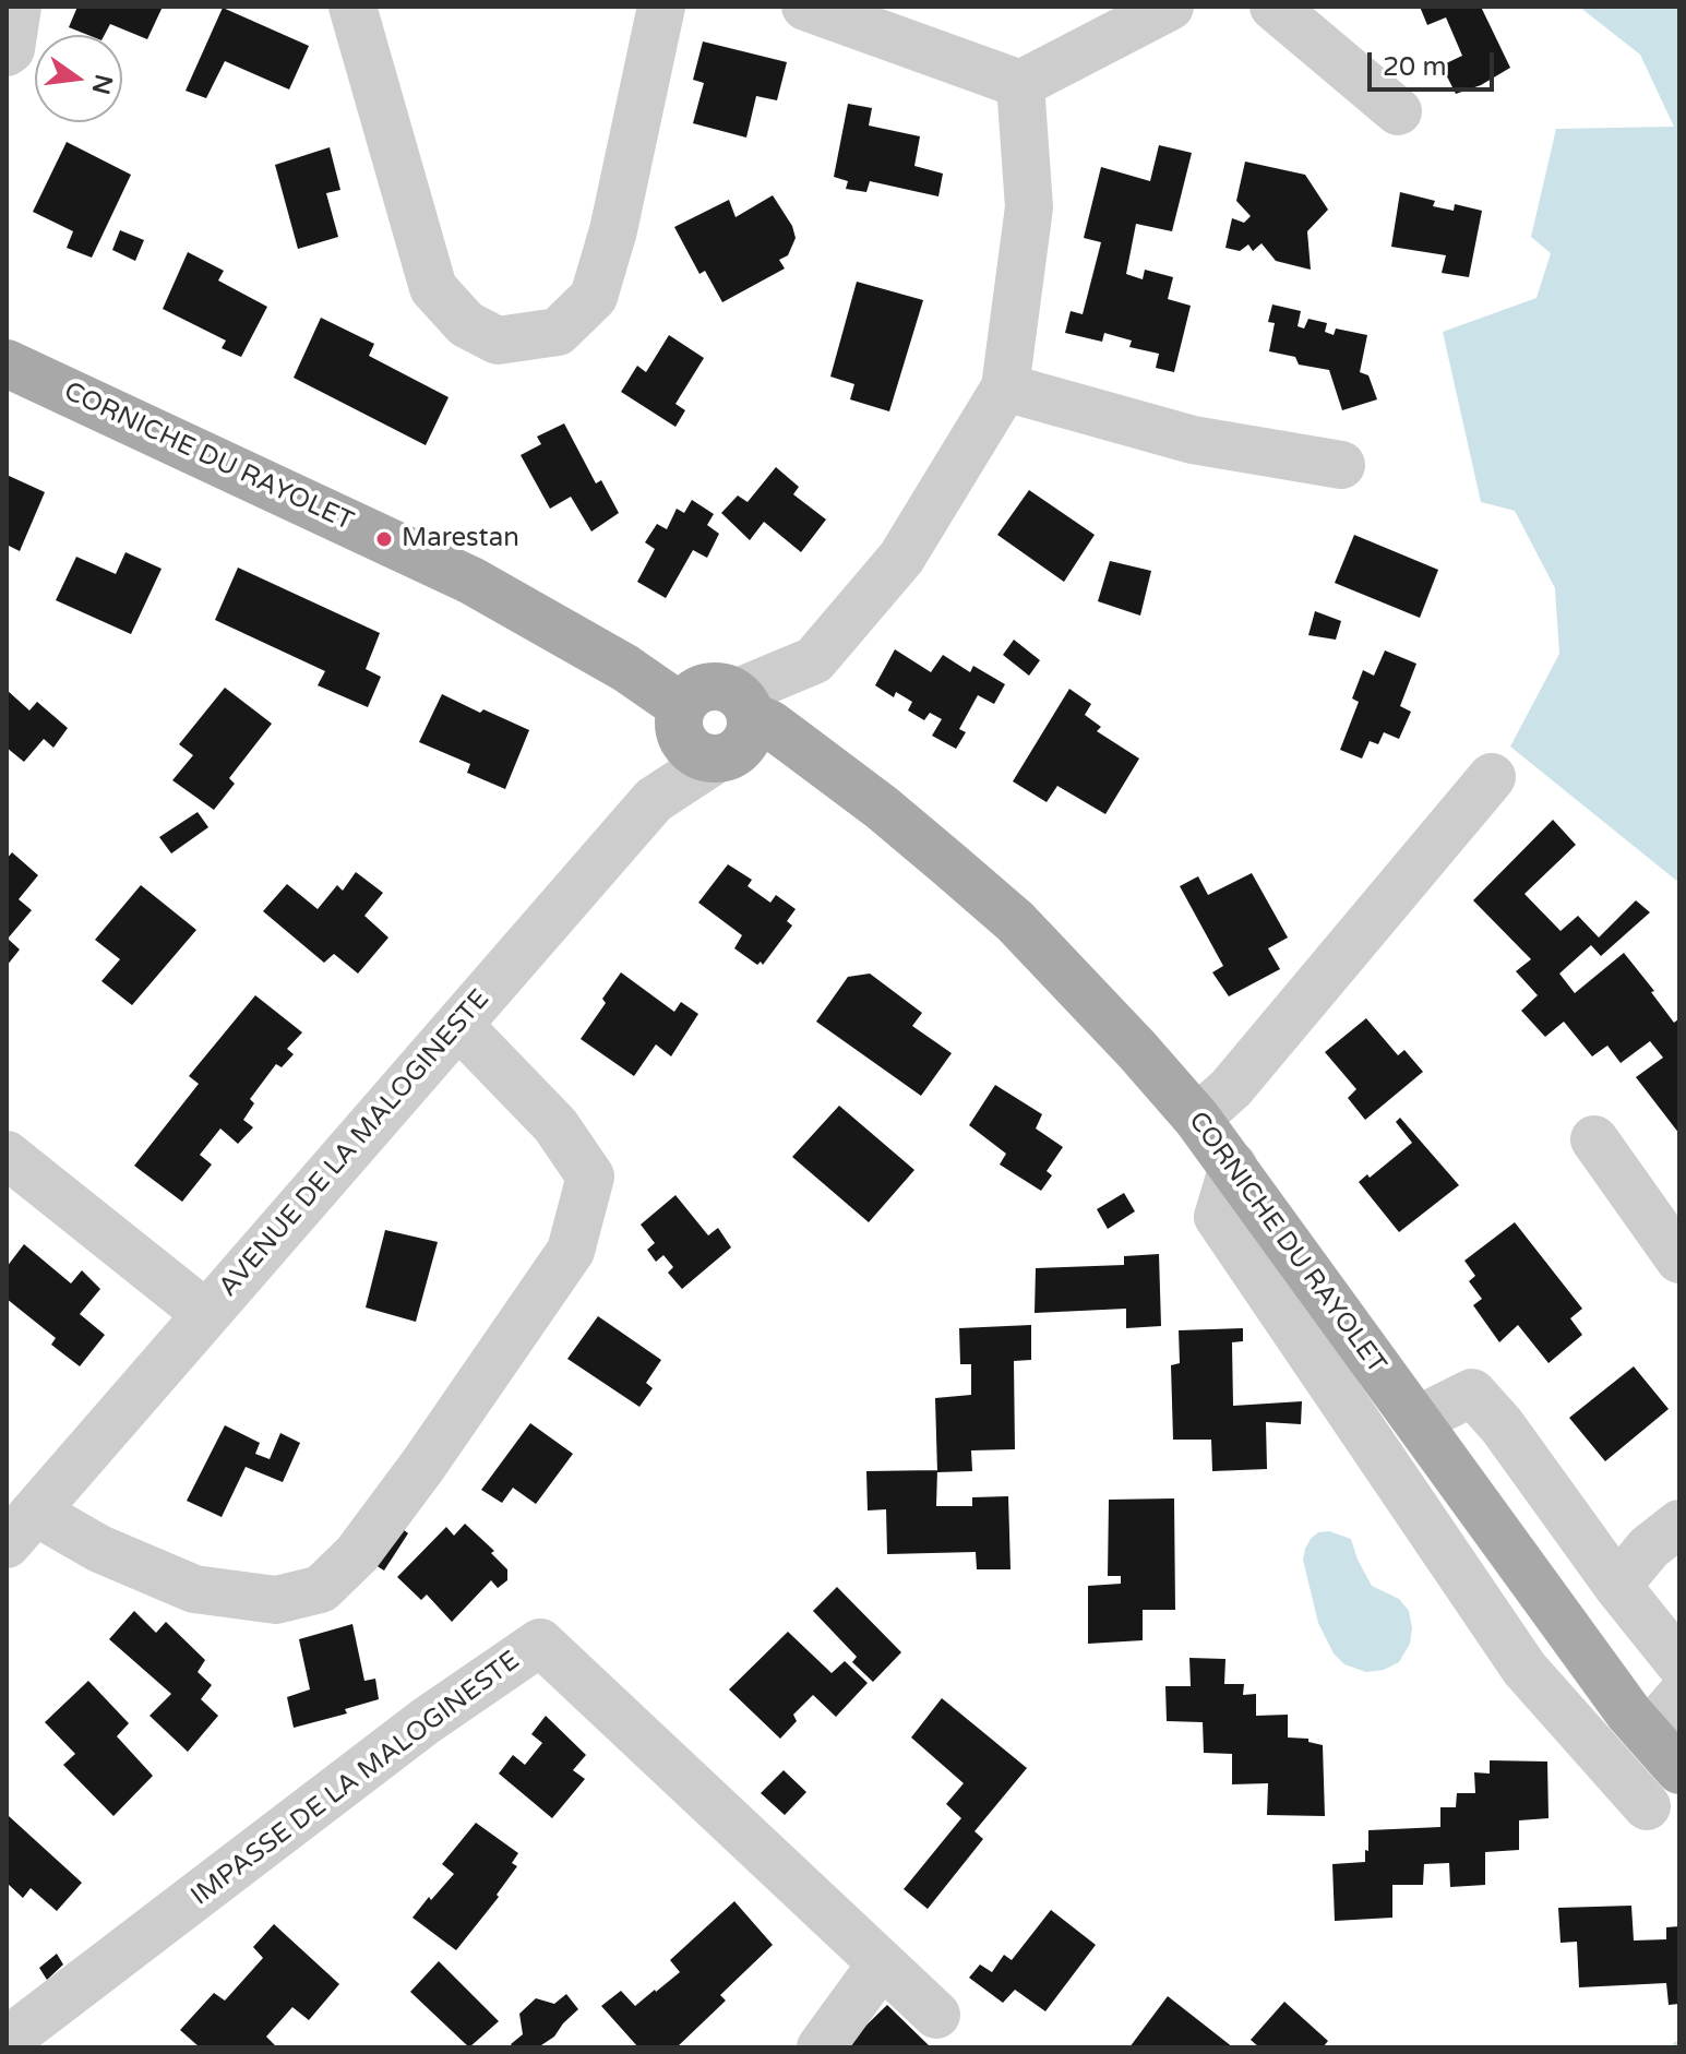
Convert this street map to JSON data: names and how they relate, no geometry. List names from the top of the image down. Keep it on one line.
{"streets":{"main road":["CORNICHE DU RAYOLET"],"street":["AVENUE DE LA MALOGINESTE","IMPASSE DE LA MALOGINESTE"]},"crossings":[["CORNICHE DU RAYOLET","AVENUE DE LA MALOGINESTE"]],"places":["Marestan"],"scale_bar":"20 m","north":"right"}
